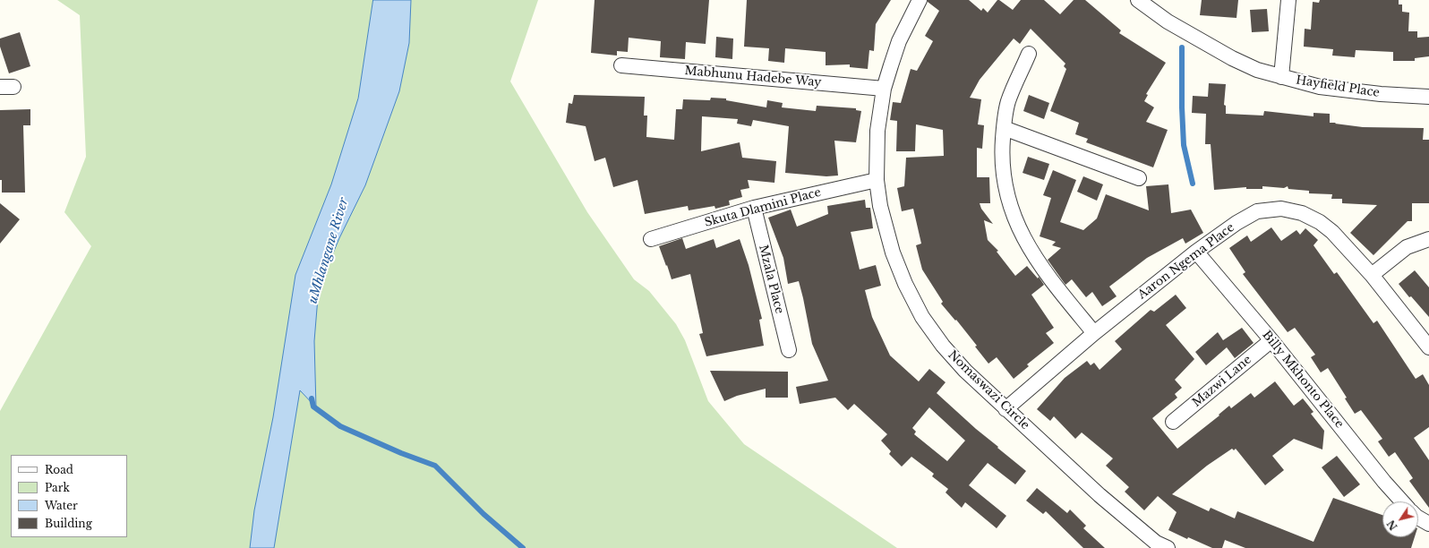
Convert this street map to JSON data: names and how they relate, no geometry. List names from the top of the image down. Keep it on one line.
{"streets":{"street":["Mabhunu Hadebe Way","Hayfield Place","Skuta Dlamini Place","Aaron Ngema Place","Mzala Place","Billy Mkhonto Place","Mazwi Lane","Nomaswazi Circle"]},"crossings":[["Mabhunu Hadebe Way","Nomaswazi Circle"],["Skuta Dlamini Place","Mzala Place"],["Skuta Dlamini Place","Nomaswazi Circle"],["Aaron Ngema Place","Billy Mkhonto Place"],["Aaron Ngema Place","Nomaswazi Circle"],["Billy Mkhonto Place","Mazwi Lane"]],"water":["uMhlangane River"],"legend":["Road","Park","Water","Building"],"north":"bottom left"}
